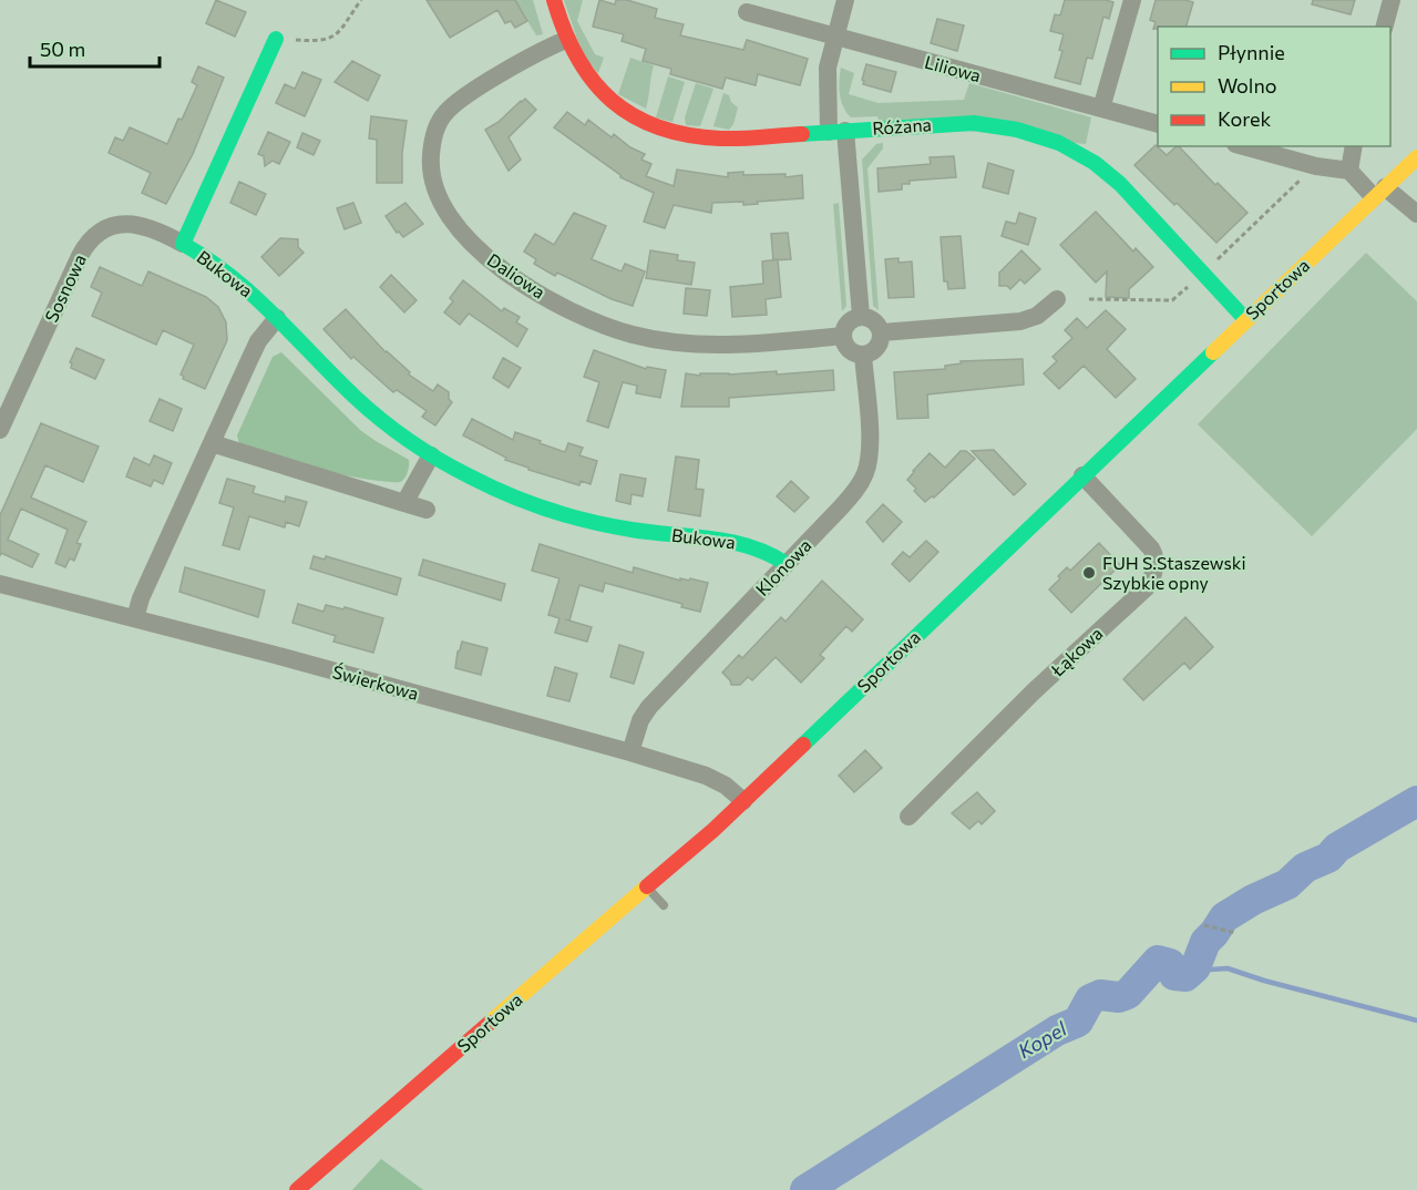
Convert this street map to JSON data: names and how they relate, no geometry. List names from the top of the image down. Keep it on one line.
{"streets":{"street":["Liliowa","Różana","Bukowa","Daliowa","Sosnowa","Sportowa","Klonowa","Łąkowa","Świerkowa"]},"crossings":[["Różana","Daliowa"],["Różana","Sportowa"],["Bukowa","Sosnowa"],["Bukowa","Klonowa"],["Daliowa","Klonowa"],["Sportowa","Łąkowa"],["Sportowa","Świerkowa"],["Klonowa","Świerkowa"]],"water":["Kopel"],"places":["FUH S.Staszewski Szybkie opny"],"legend":["Płynnie","Wolno","Korek"],"scale_bar":"50 m"}
